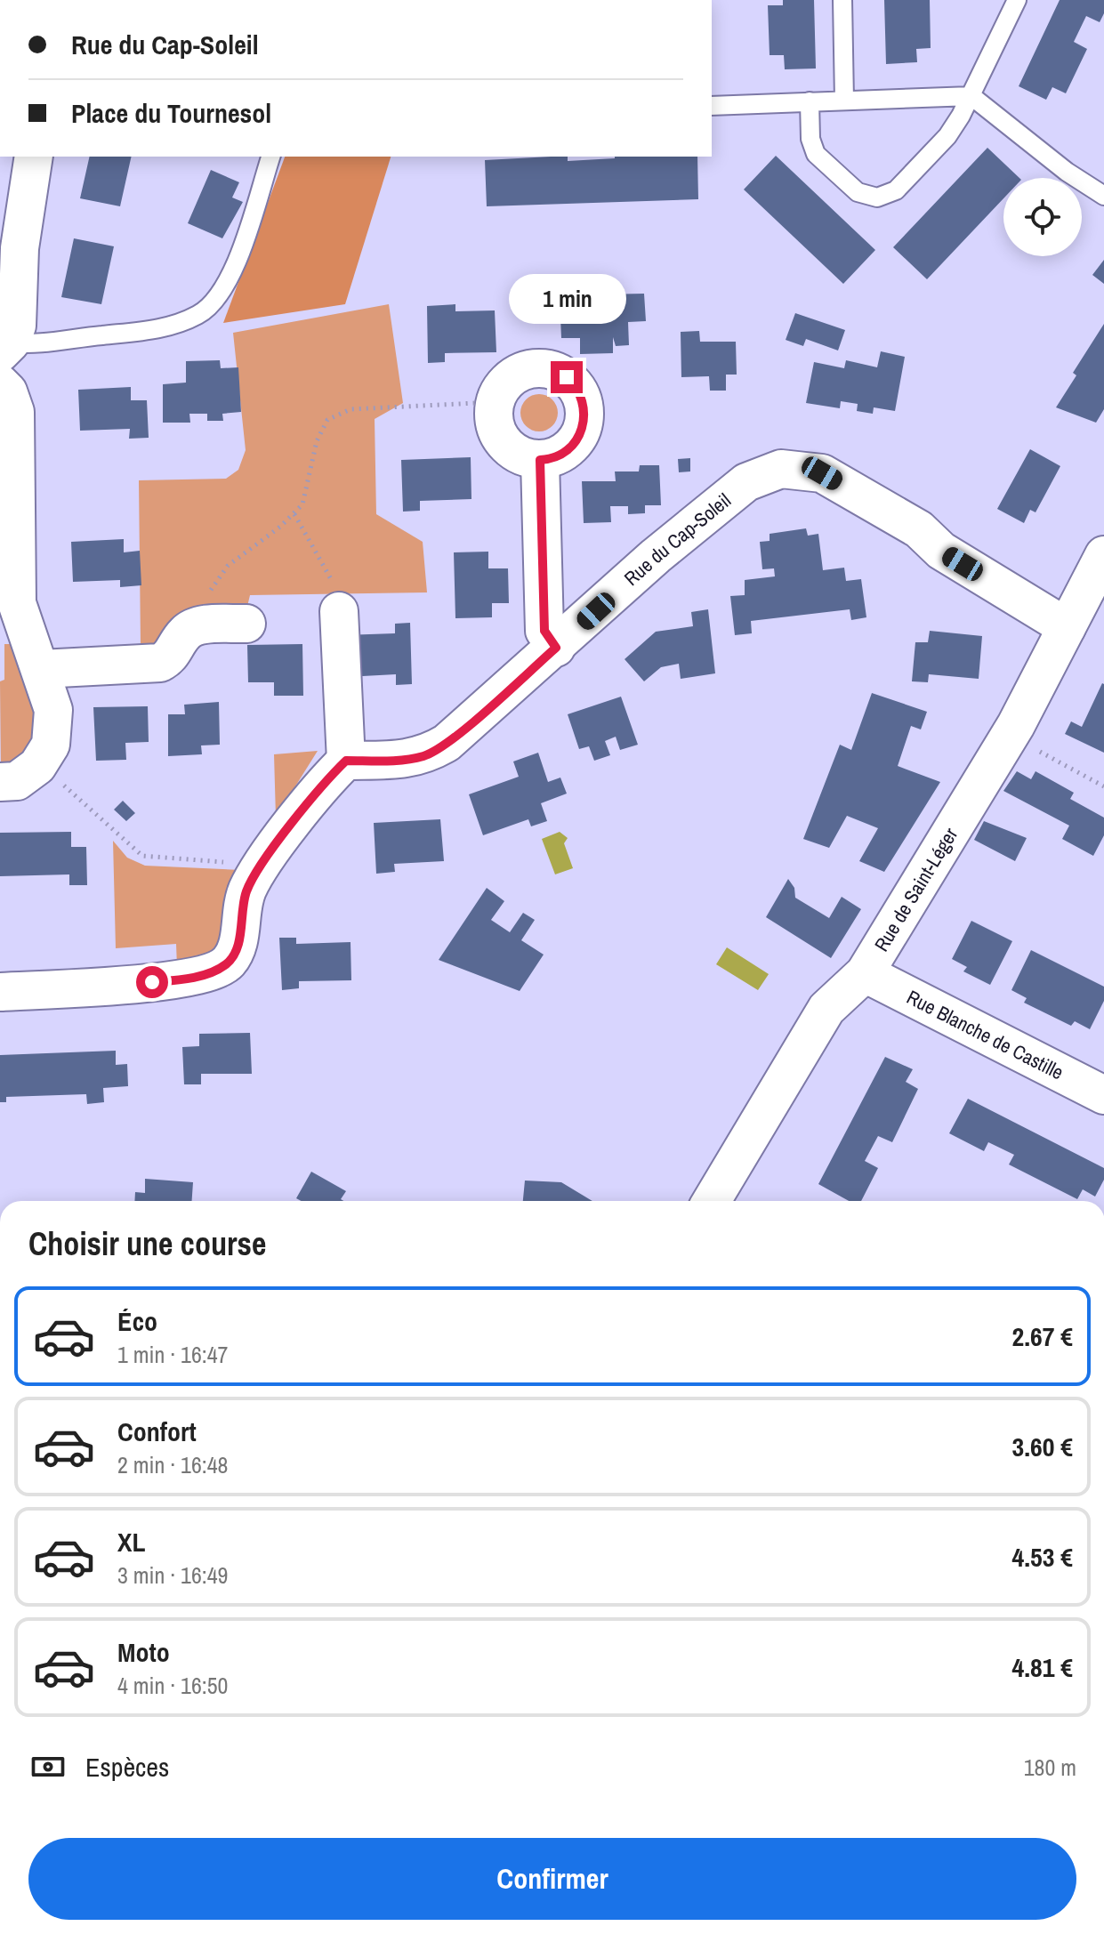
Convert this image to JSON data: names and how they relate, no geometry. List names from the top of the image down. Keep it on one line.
{"streets":{"street":["Rue du Cap-Soleil","Rue de Saint-Léger","Rue Blanche de Castille"]},"crossings":[["Rue du Cap-Soleil","Rue de Saint-Léger"],["Rue de Saint-Léger","Rue Blanche de Castille"]],"page":{"banner":["Rue du Cap-Soleil","Place du Tournesol"],"bubble":"1 min","heading":"Choisir une course","list":[{"name":"Éco","note":"1 min · 16:47","value":"2.67 €"},{"name":"Confort","note":"2 min · 16:48","value":"3.60 €"},{"name":"XL","note":"3 min · 16:49","value":"4.53 €"},{"name":"Moto","note":"4 min · 16:50","value":"4.81 €"}],"pay":["Espèces","180 m"],"buttons":"Confirmer"}}
